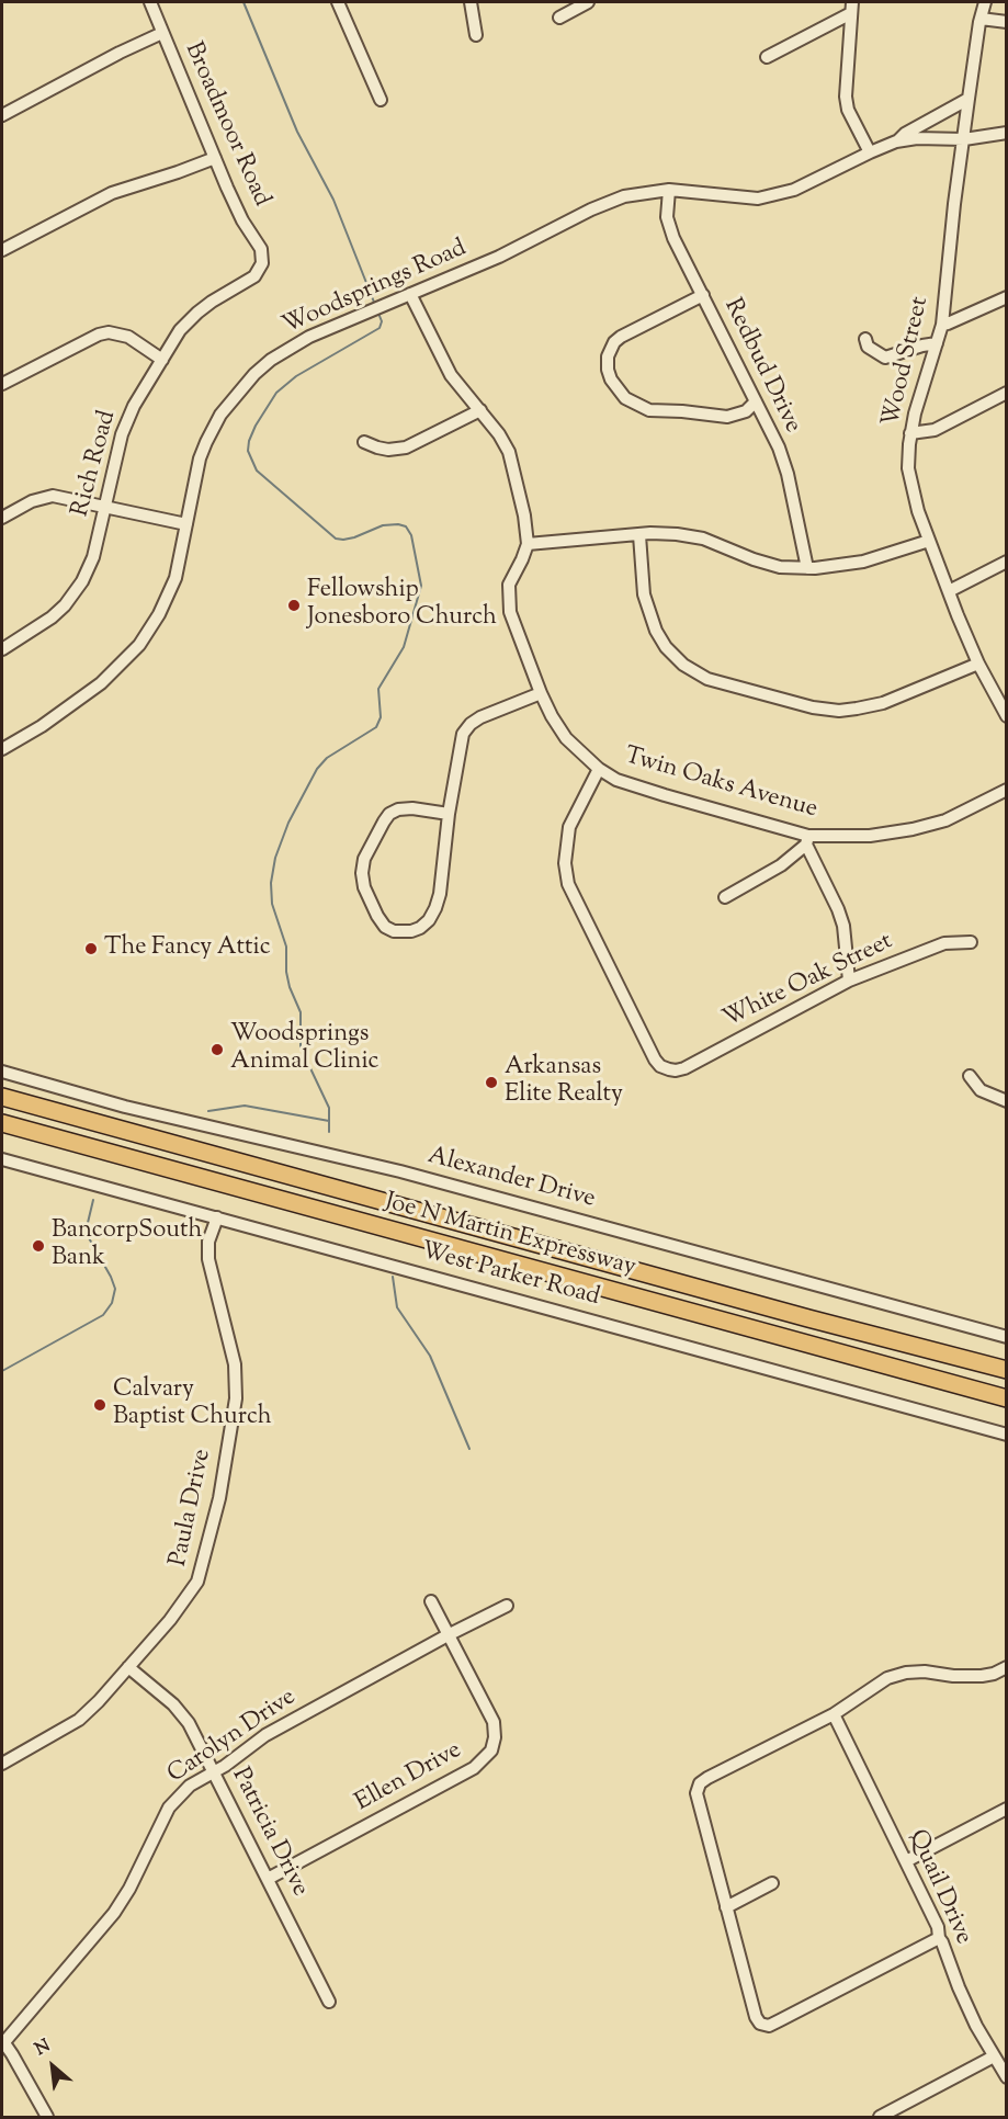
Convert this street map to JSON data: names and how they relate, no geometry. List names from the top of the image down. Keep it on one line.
{"streets":{"highway":["Joe N Martin Expressway"],"street":["Broadmoor Road","Woodsprings Road","Wood Street","Redbud Drive","Rich Road","Twin Oaks Avenue","White Oak Street","Alexander Drive","West Parker Road","Paula Drive","Carolyn Drive","Ellen Drive","Patricia Drive","Quail Drive"]},"crossings":[["Broadmoor Road","Rich Road"],["Woodsprings Road","Wood Street"],["Woodsprings Road","Redbud Drive"],["Twin Oaks Avenue","White Oak Street"],["West Parker Road","Paula Drive"],["Paula Drive","Patricia Drive"],["Carolyn Drive","Ellen Drive"],["Carolyn Drive","Patricia Drive"],["Ellen Drive","Patricia Drive"]],"places":["Fellowship Jonesboro Church","The Fancy Attic","Woodsprings Animal Clinic","Arkansas Elite Realty","BancorpSouth Bank","Calvary Baptist Church"],"north":"top left"}
